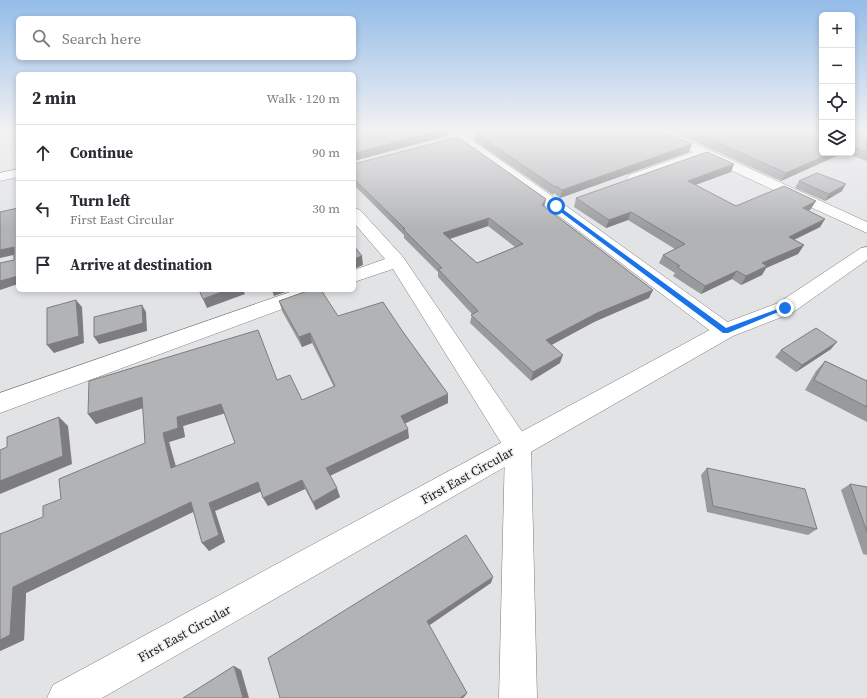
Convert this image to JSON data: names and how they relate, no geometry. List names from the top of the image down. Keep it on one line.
{"streets":{"street":["First East Circular"]},"page":{"map_buttons":["+","−"],"search":"Search here","heading":["2 min","Walk · 120 m"],"list":[["Continue","90 m"],["Turn left","First East Circular","30 m"],"Arrive at destination"]}}
